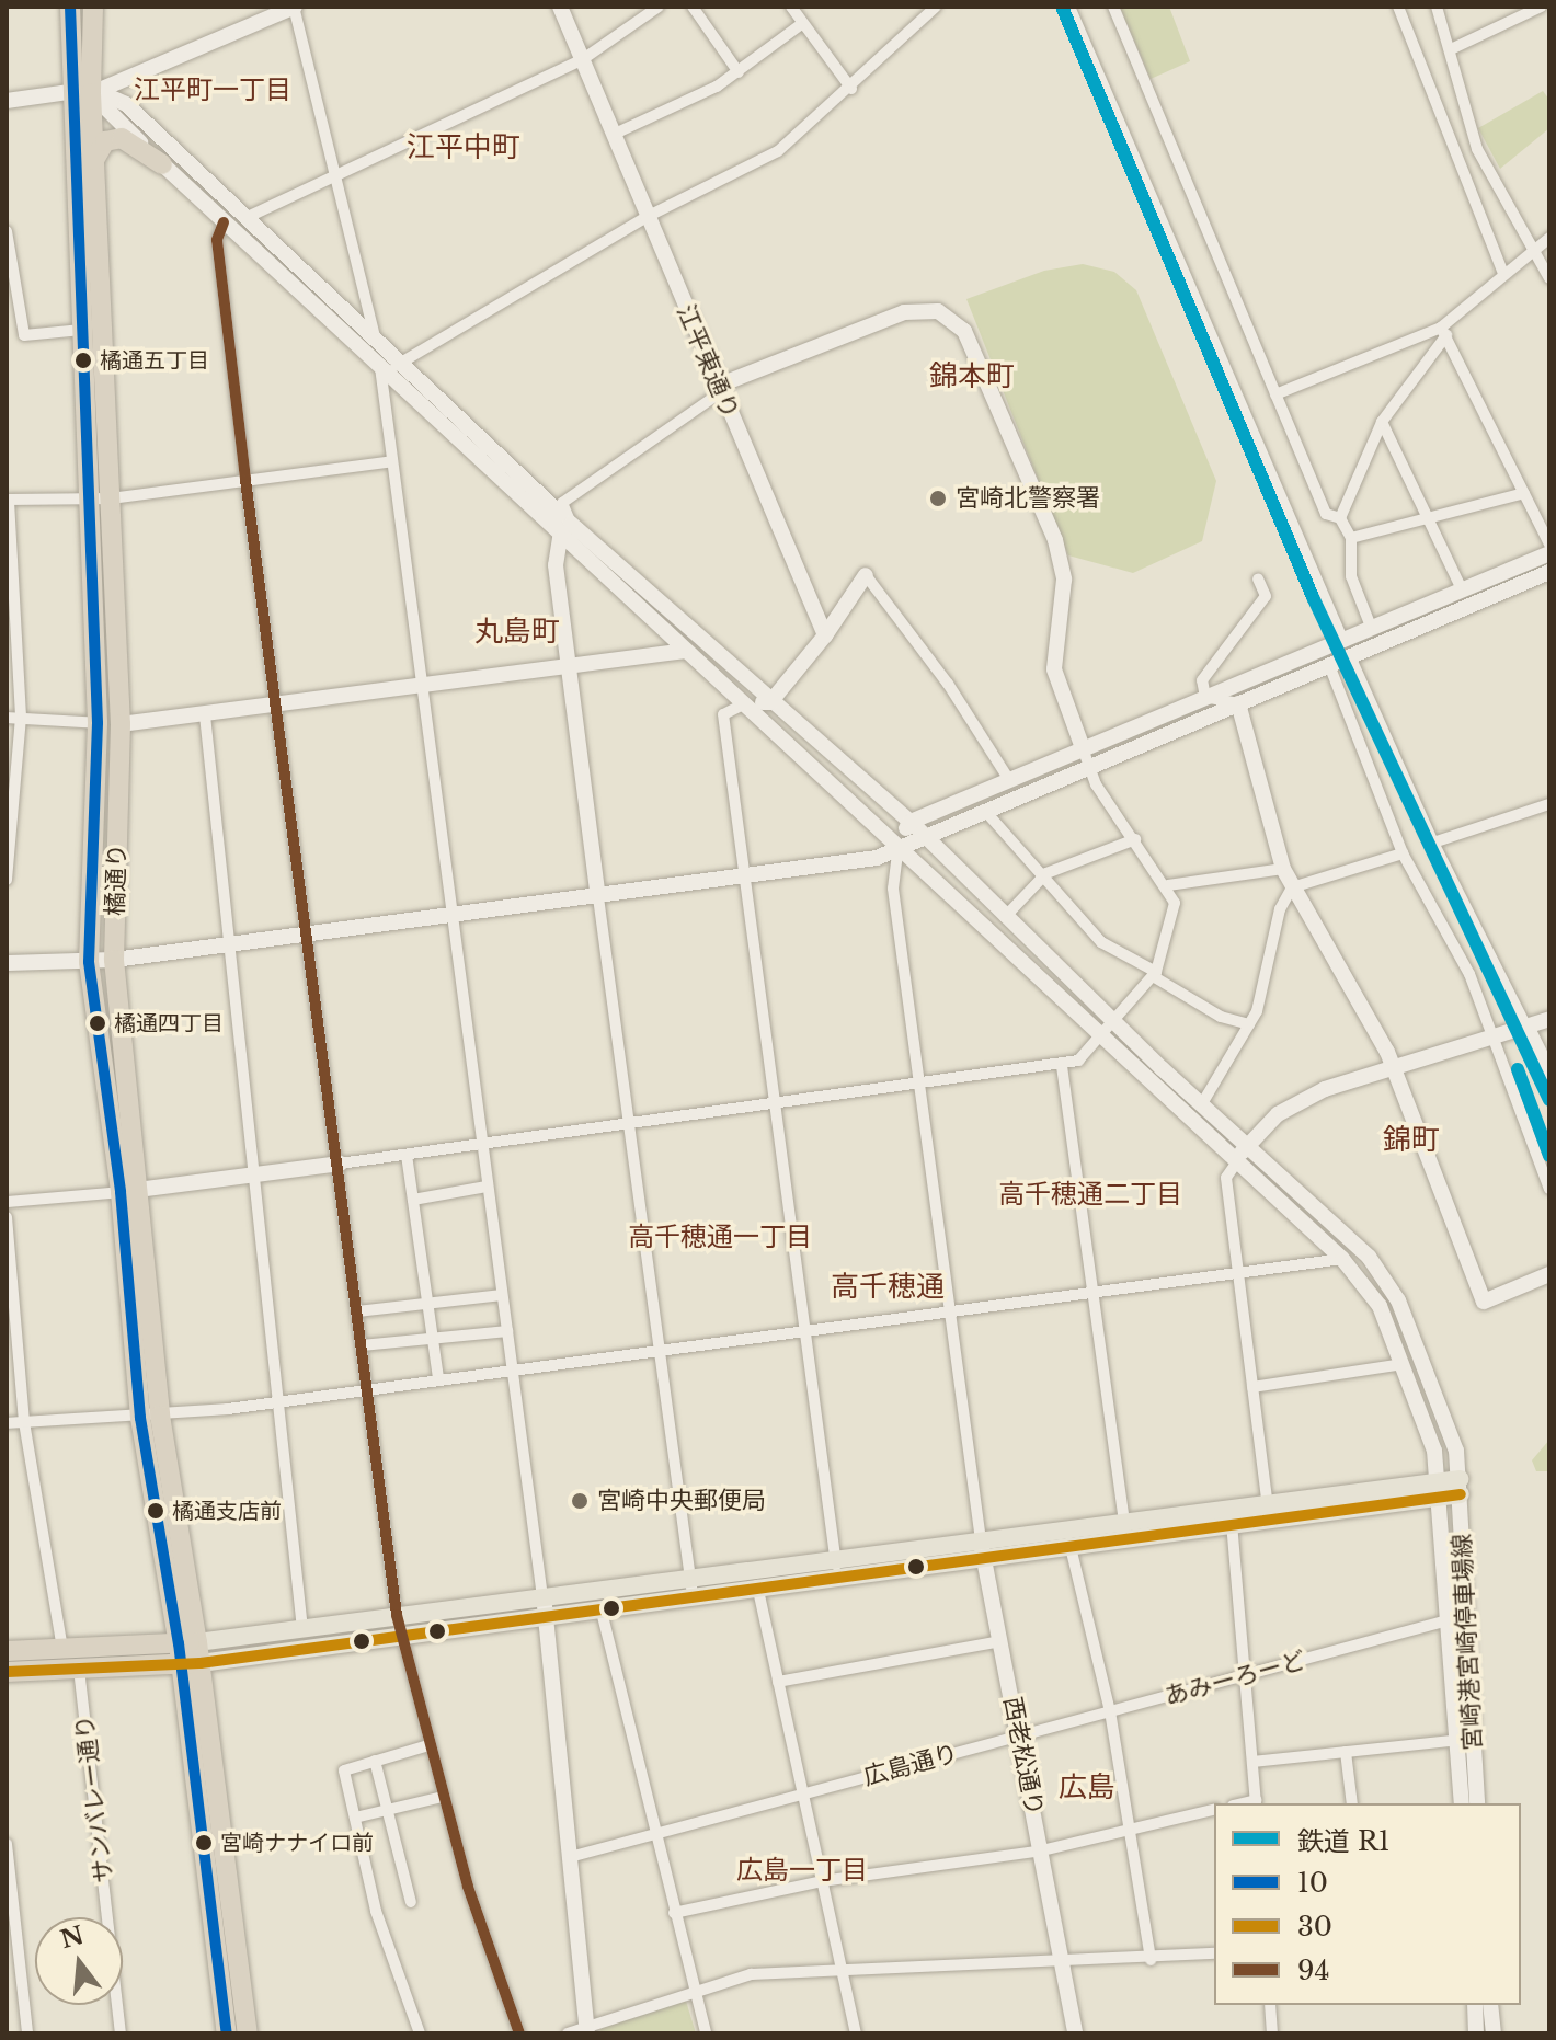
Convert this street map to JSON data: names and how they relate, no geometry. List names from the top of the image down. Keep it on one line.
{"streets":{"highway":["橘通り"],"street":["江平東通り","宮崎港宮崎停車場線","あみーろーど","西老松通り","広島通り","サンバレー通り"]},"crossings":[["宮崎港宮崎停車場線","あみーろーど"],["あみーろーど","西老松通り"],["あみーろーど","広島通り"],["西老松通り","広島通り"]],"districts":["江平町一丁目","江平中町","錦本町","丸島町","錦町","高千穂通二丁目","高千穂通一丁目","高千穂通","広島","広島一丁目"],"places":["橘通五丁目","宮崎北警察署","橘通四丁目","宮崎中央郵便局","橘通支店前","宮崎ナナイロ前"],"lines":["rail line R1","transit line 10","transit line 94","transit line 30"],"legend":["鉄道 R1","10","30","94"],"north":"top"}
